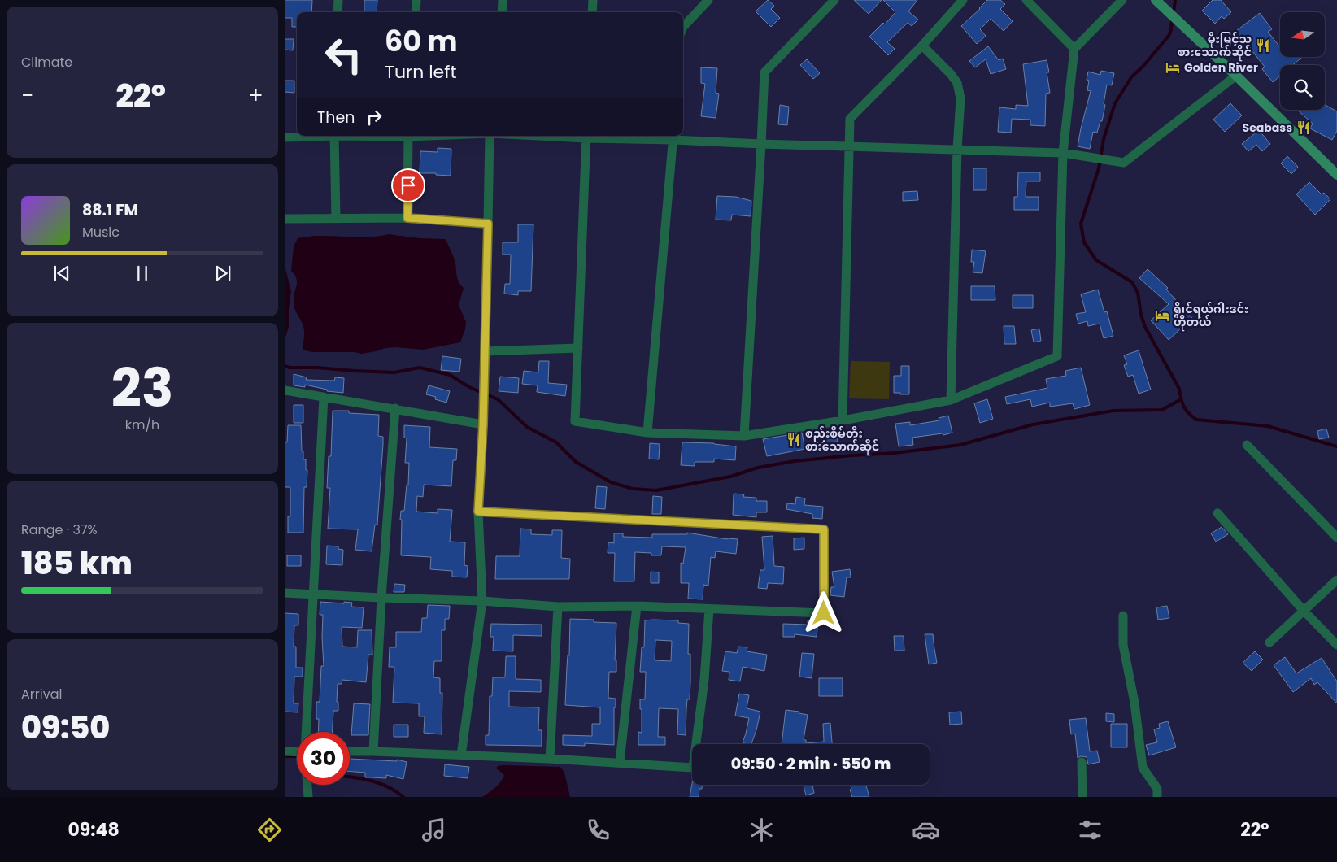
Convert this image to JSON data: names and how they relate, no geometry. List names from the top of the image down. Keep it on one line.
{"places":{"restaurant":["မိုးမြင့်သူ စားသောက်ဆိုင်","Seabass","စည်းစိမ်တိုး စားသောက်ဆိုင်"],"hotel":["Golden River","ရွိုင်ရယ်ဂါးဒင်း ဟိုတယ်"]},"north":"left","page":{"tile":["Climate",["23","km/h"],["Range · 37%","185 km"],["Arrival","09:50"]],"turn":["60 m","Turn left"],"heat":["−","22°","+"],"then":"Then","song":["88.1 FM","Music"],"limit":"30","trip":"09:50 · 2 min · 550 m","tabs":["09:48","22°"]}}
